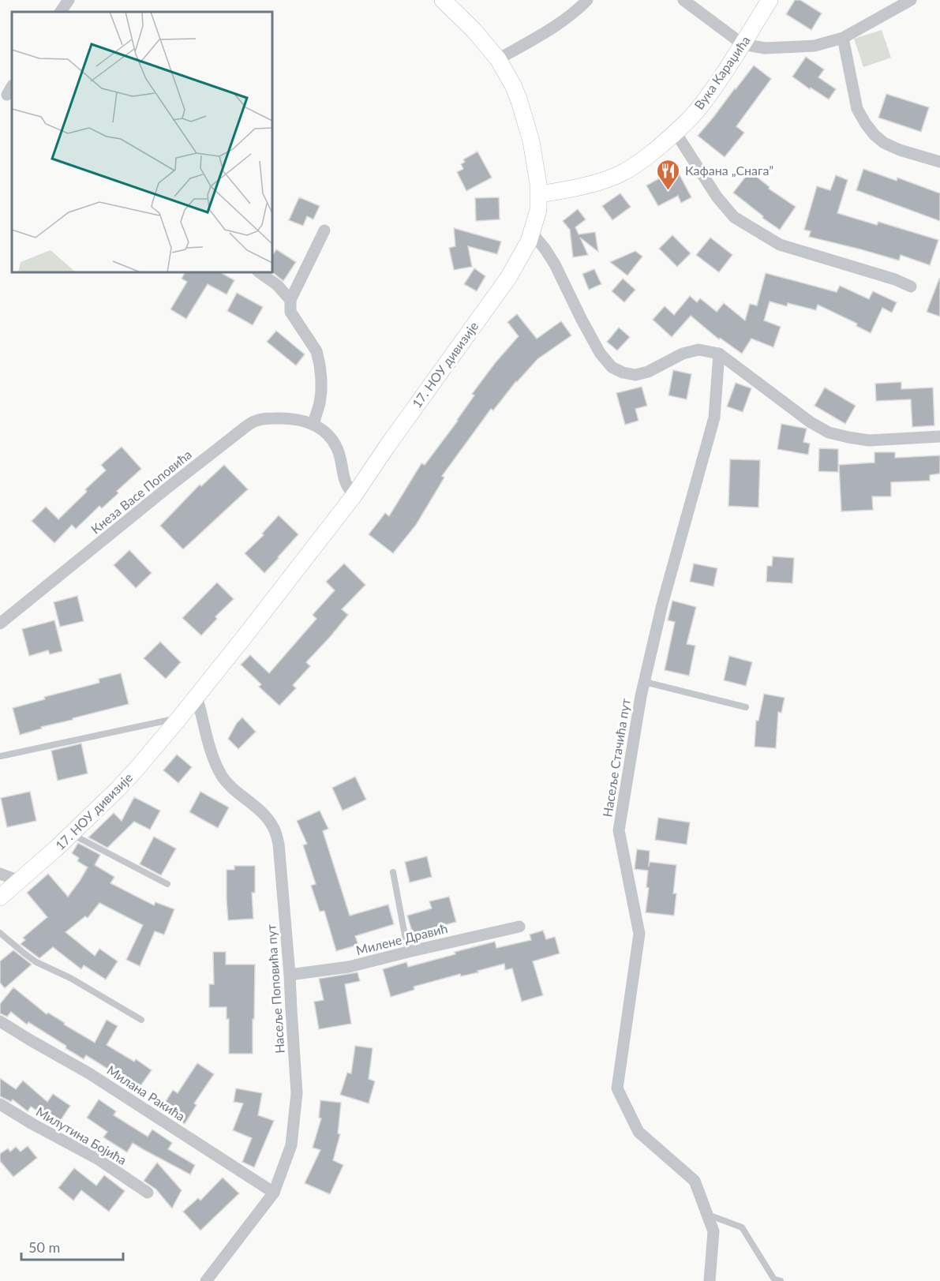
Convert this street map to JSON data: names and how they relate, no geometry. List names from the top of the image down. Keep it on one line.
{"streets":{"street":["Вука Караџића","17. НОУ дивизије","Кнеза Васе Поповића","Насеље Стачића пут","Милене Дравић","Насеље Поповића пут","Милана Ракића","Милутина Бојића"]},"crossings":[["Вука Караџића","17. НОУ дивизије"],["17. НОУ дивизије","Насеље Поповића пут"],["Милене Дравић","Насеље Поповића пут"],["Насеље Поповића пут","Милана Ракића"]],"places":{"restaurant":["Кафана „Снага”"]},"scale_bar":"50 m"}
